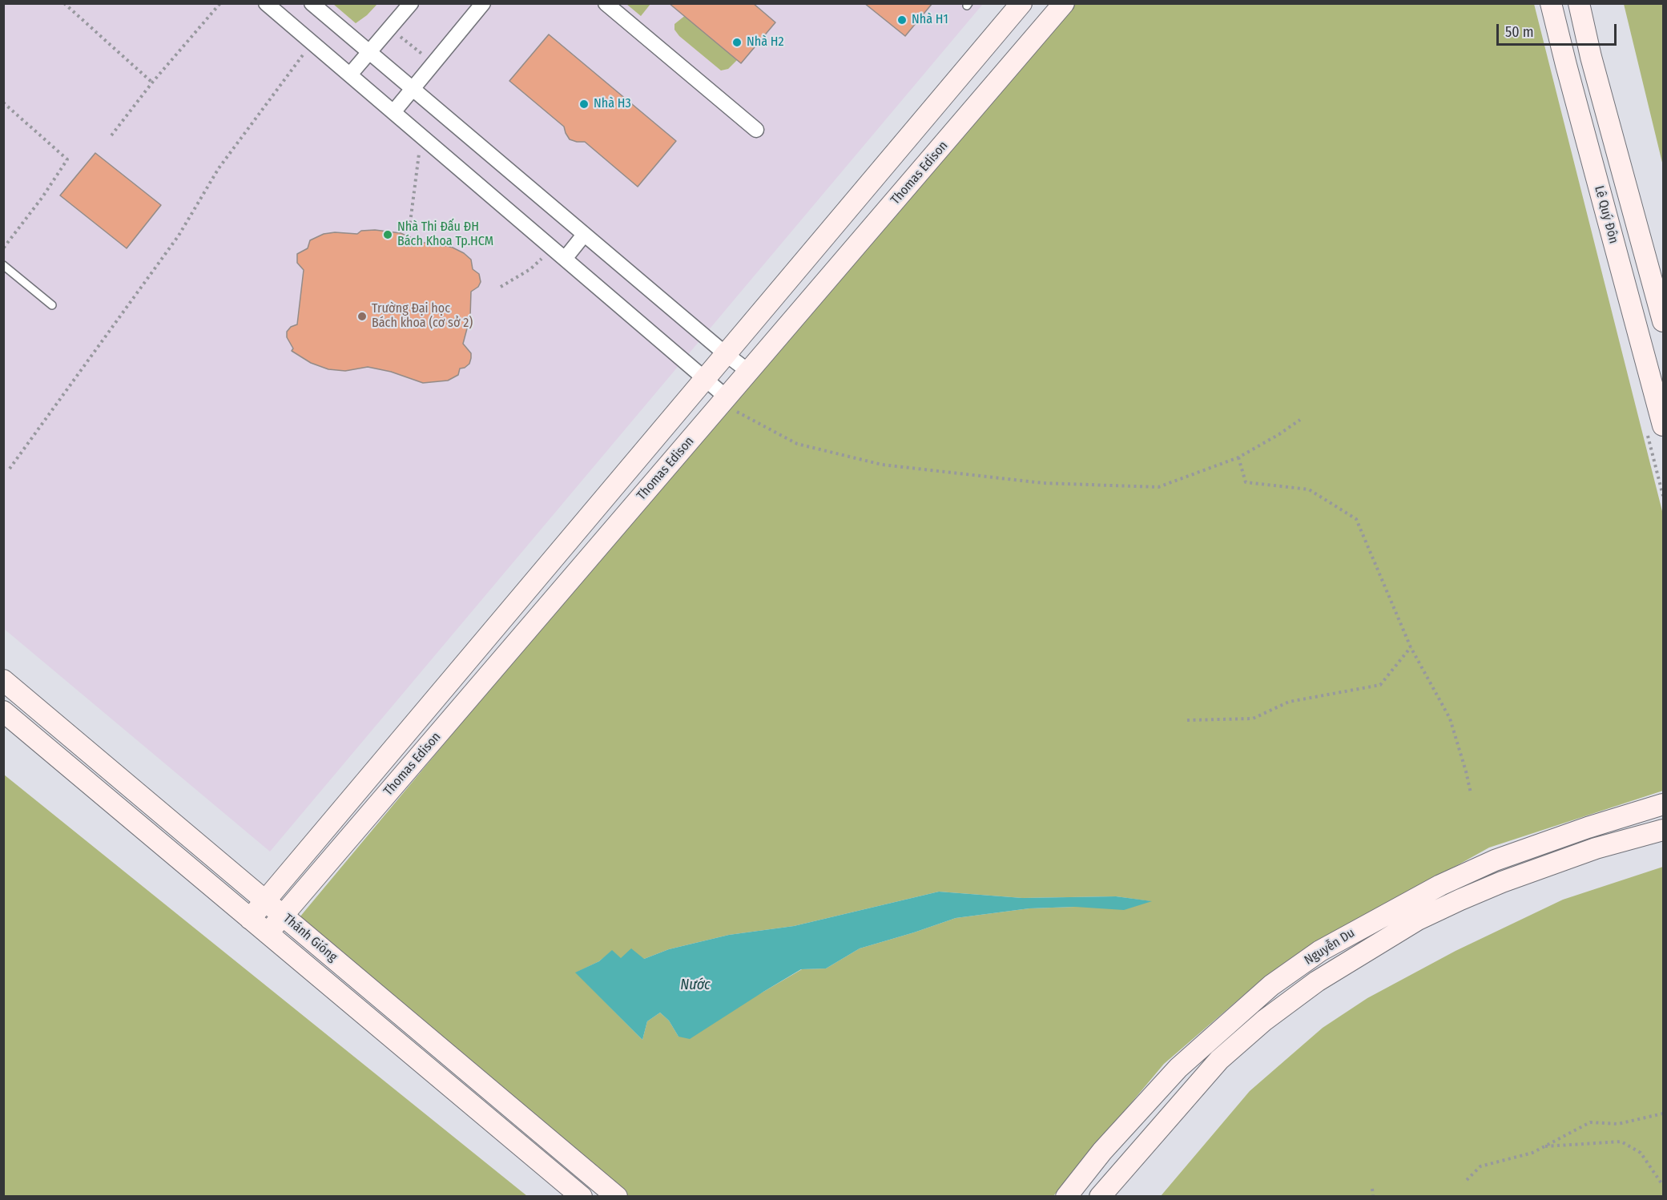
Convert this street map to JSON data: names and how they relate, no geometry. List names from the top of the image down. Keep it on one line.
{"streets":{"street":["Thomas Edison","Lê Quý Đôn","Thánh Gióng","Nguyễn Du"]},"crossings":[["Thomas Edison","Thánh Gióng"]],"water":["Nước"],"places":["Nhà H1","Nhà H2","Nhà H3","Nhà Thi Đấu ĐH Bách Khoa Tp.HCM","Trường Đại học Bách khoa (cơ sở 2)"],"scale_bar":"50 m"}
